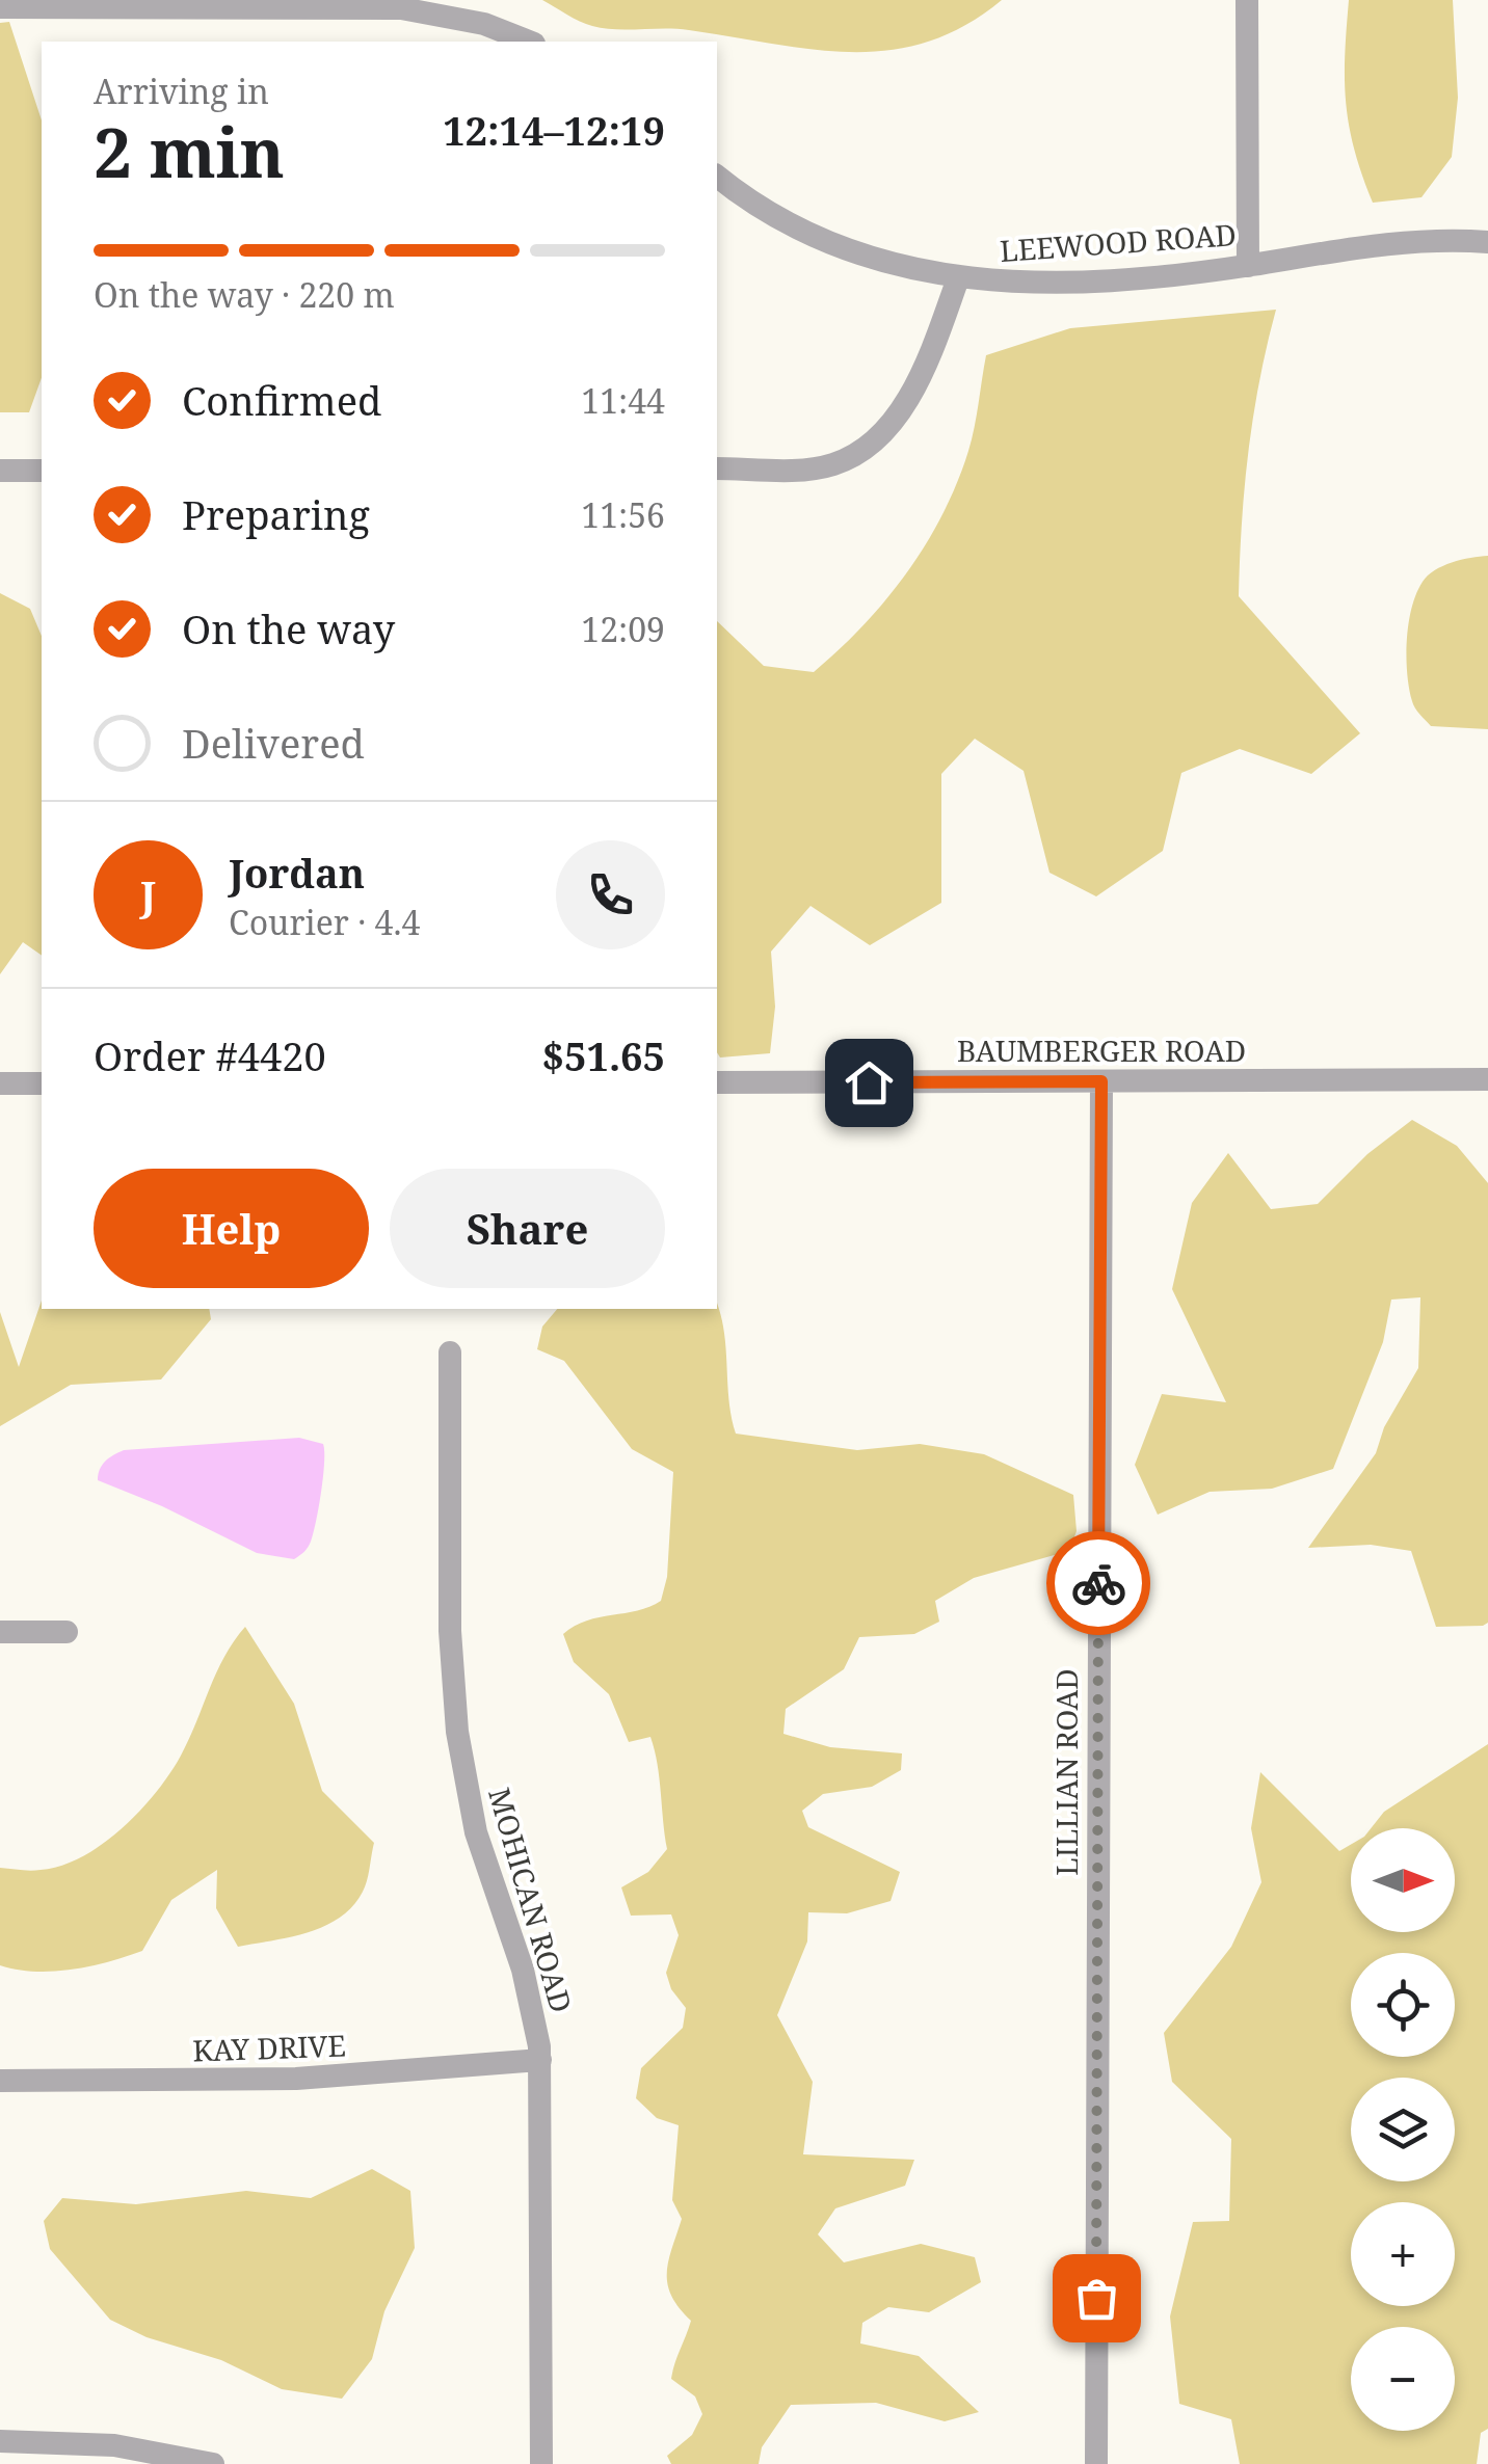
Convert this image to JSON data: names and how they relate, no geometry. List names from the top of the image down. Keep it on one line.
{"streets":{"street":["LEEWOOD ROAD","BAUMBERGER ROAD","LILLIAN ROAD","MOHICAN ROAD","KAY DRIVE"]},"crossings":[["BAUMBERGER ROAD","LILLIAN ROAD"],["MOHICAN ROAD","KAY DRIVE"]],"north":"right","page":{"heading":["2 min","Arriving in","12:14–12:19"],"panel":["Jordan","Courier · 4.4","Order #4420","$51.65"],"bar":"On the way · 220 m","list":[["Confirmed","11:44"],["Preparing","11:56"],["On the way","12:09"],"Delivered"],"round":"J","buttons":["Help","Share"],"map_buttons":["+","−"]}}
